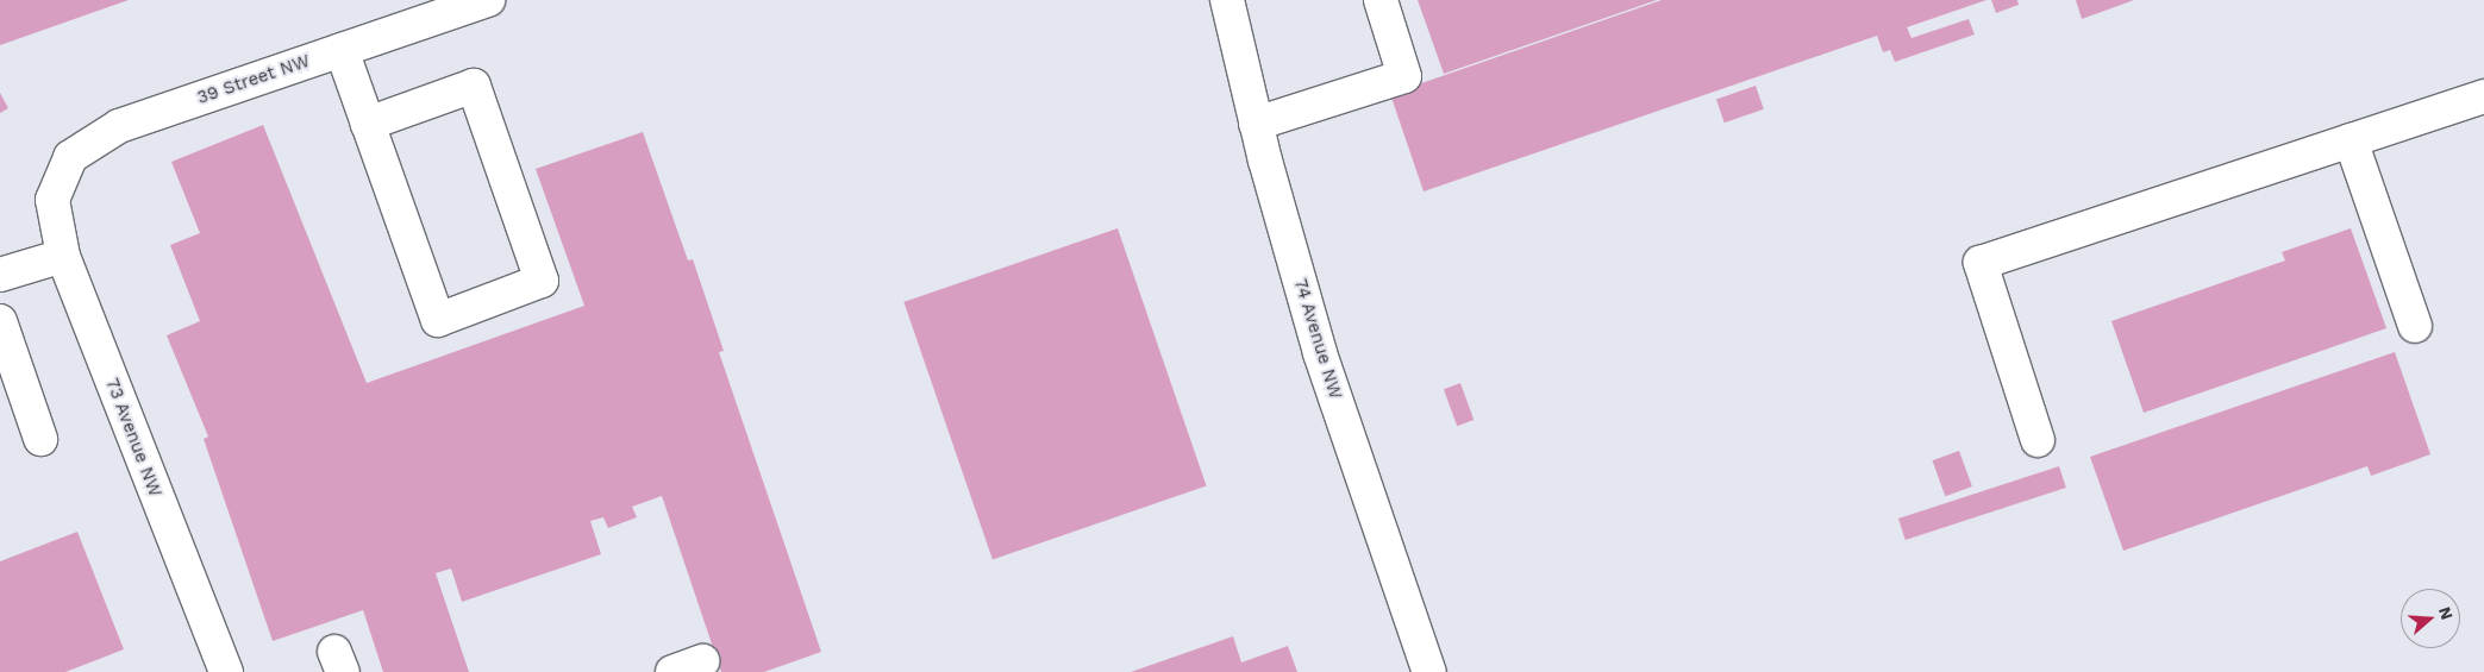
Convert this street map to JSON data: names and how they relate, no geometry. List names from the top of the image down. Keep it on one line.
{"streets":{"street":["39 Street NW","74 Avenue NW","73 Avenue NW"]},"crossings":[["39 Street NW","73 Avenue NW"]],"north":"right"}
